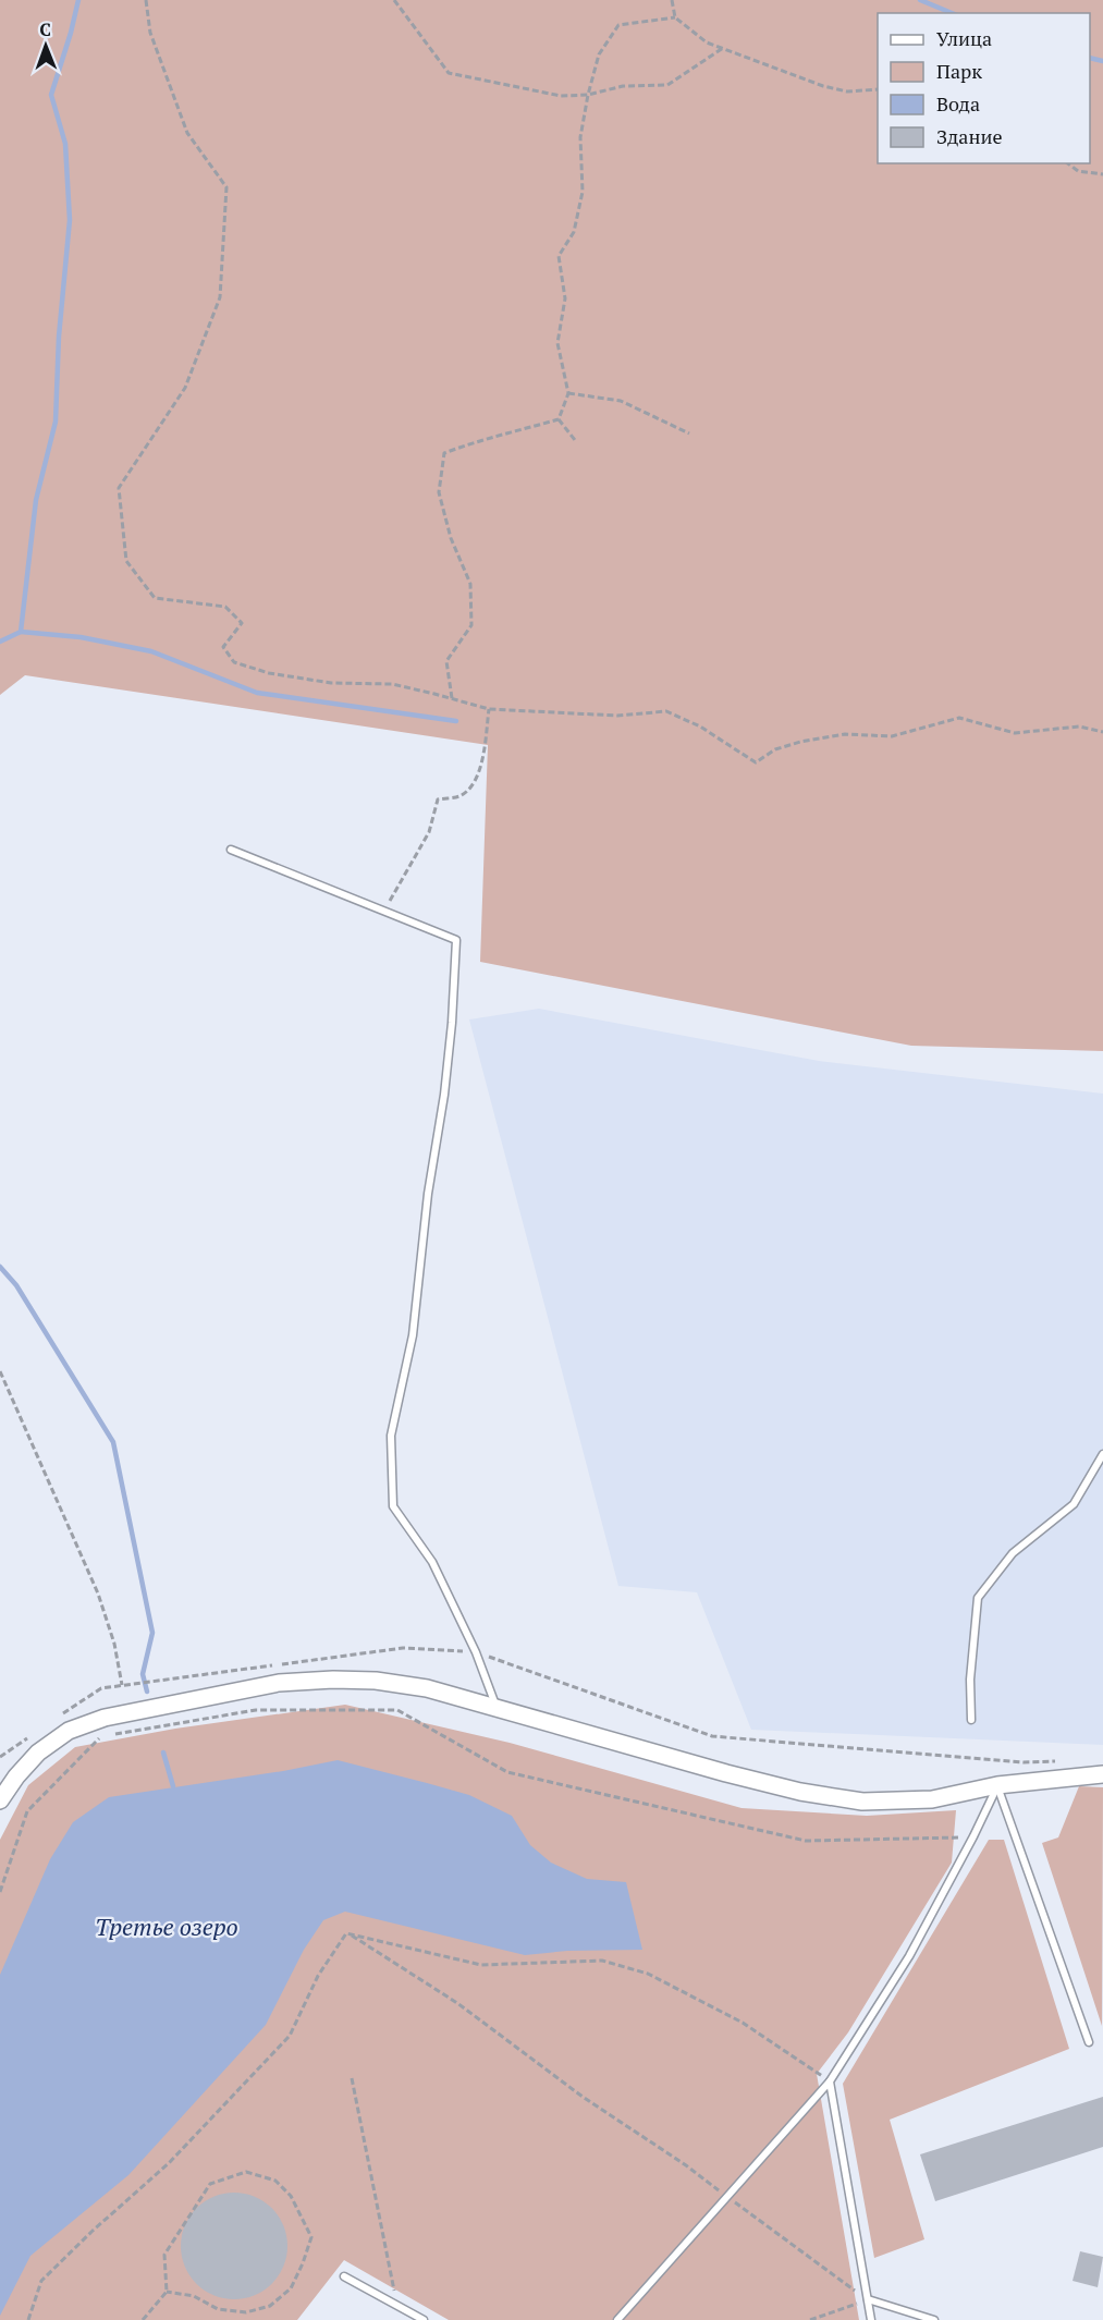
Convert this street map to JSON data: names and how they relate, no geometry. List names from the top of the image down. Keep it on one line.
{"water":["Третье озеро"],"legend":["Улица","Парк","Вода","Здание"],"north":"top"}
